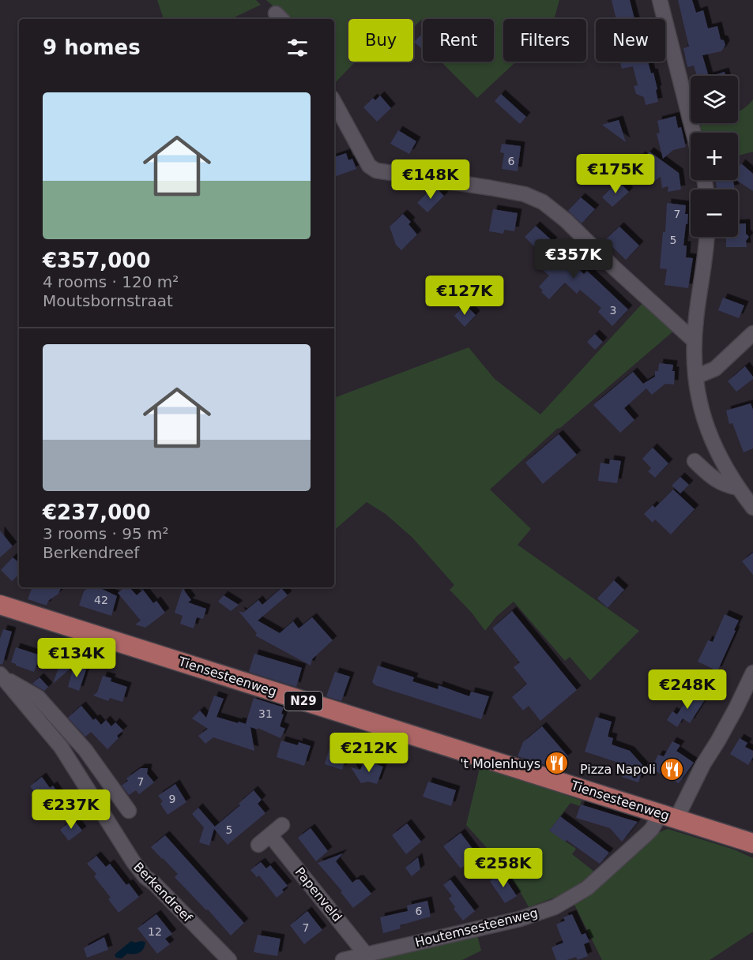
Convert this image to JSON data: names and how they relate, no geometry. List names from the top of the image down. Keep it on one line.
{"streets":{"main road":["Tiensesteenweg","N29"],"street":["Berkendreef","Papenveld","Houtemsesteenweg"]},"crossings":[["Tiensesteenweg","Houtemsesteenweg"],["Papenveld","Houtemsesteenweg"]],"places":{"restaurant":["'t Molenhuys","Pizza Napoli"]},"house_numbers":["6","7","5","3","42","31","7","9","5","6","7","12"],"page":{"chip":["Buy","Rent","Filters","New"],"heading":"9 homes","map_buttons":["+","−"],"list":[{"name":"€357,000","note":"4 rooms · 120 m² · Moutsbornstraat"},{"name":"€237,000","note":"3 rooms · 95 m² · Berkendreef"}],"price":["€175K","€148K","€357K","€127K","€134K","€248K","€212K","€237K","€258K"]}}
